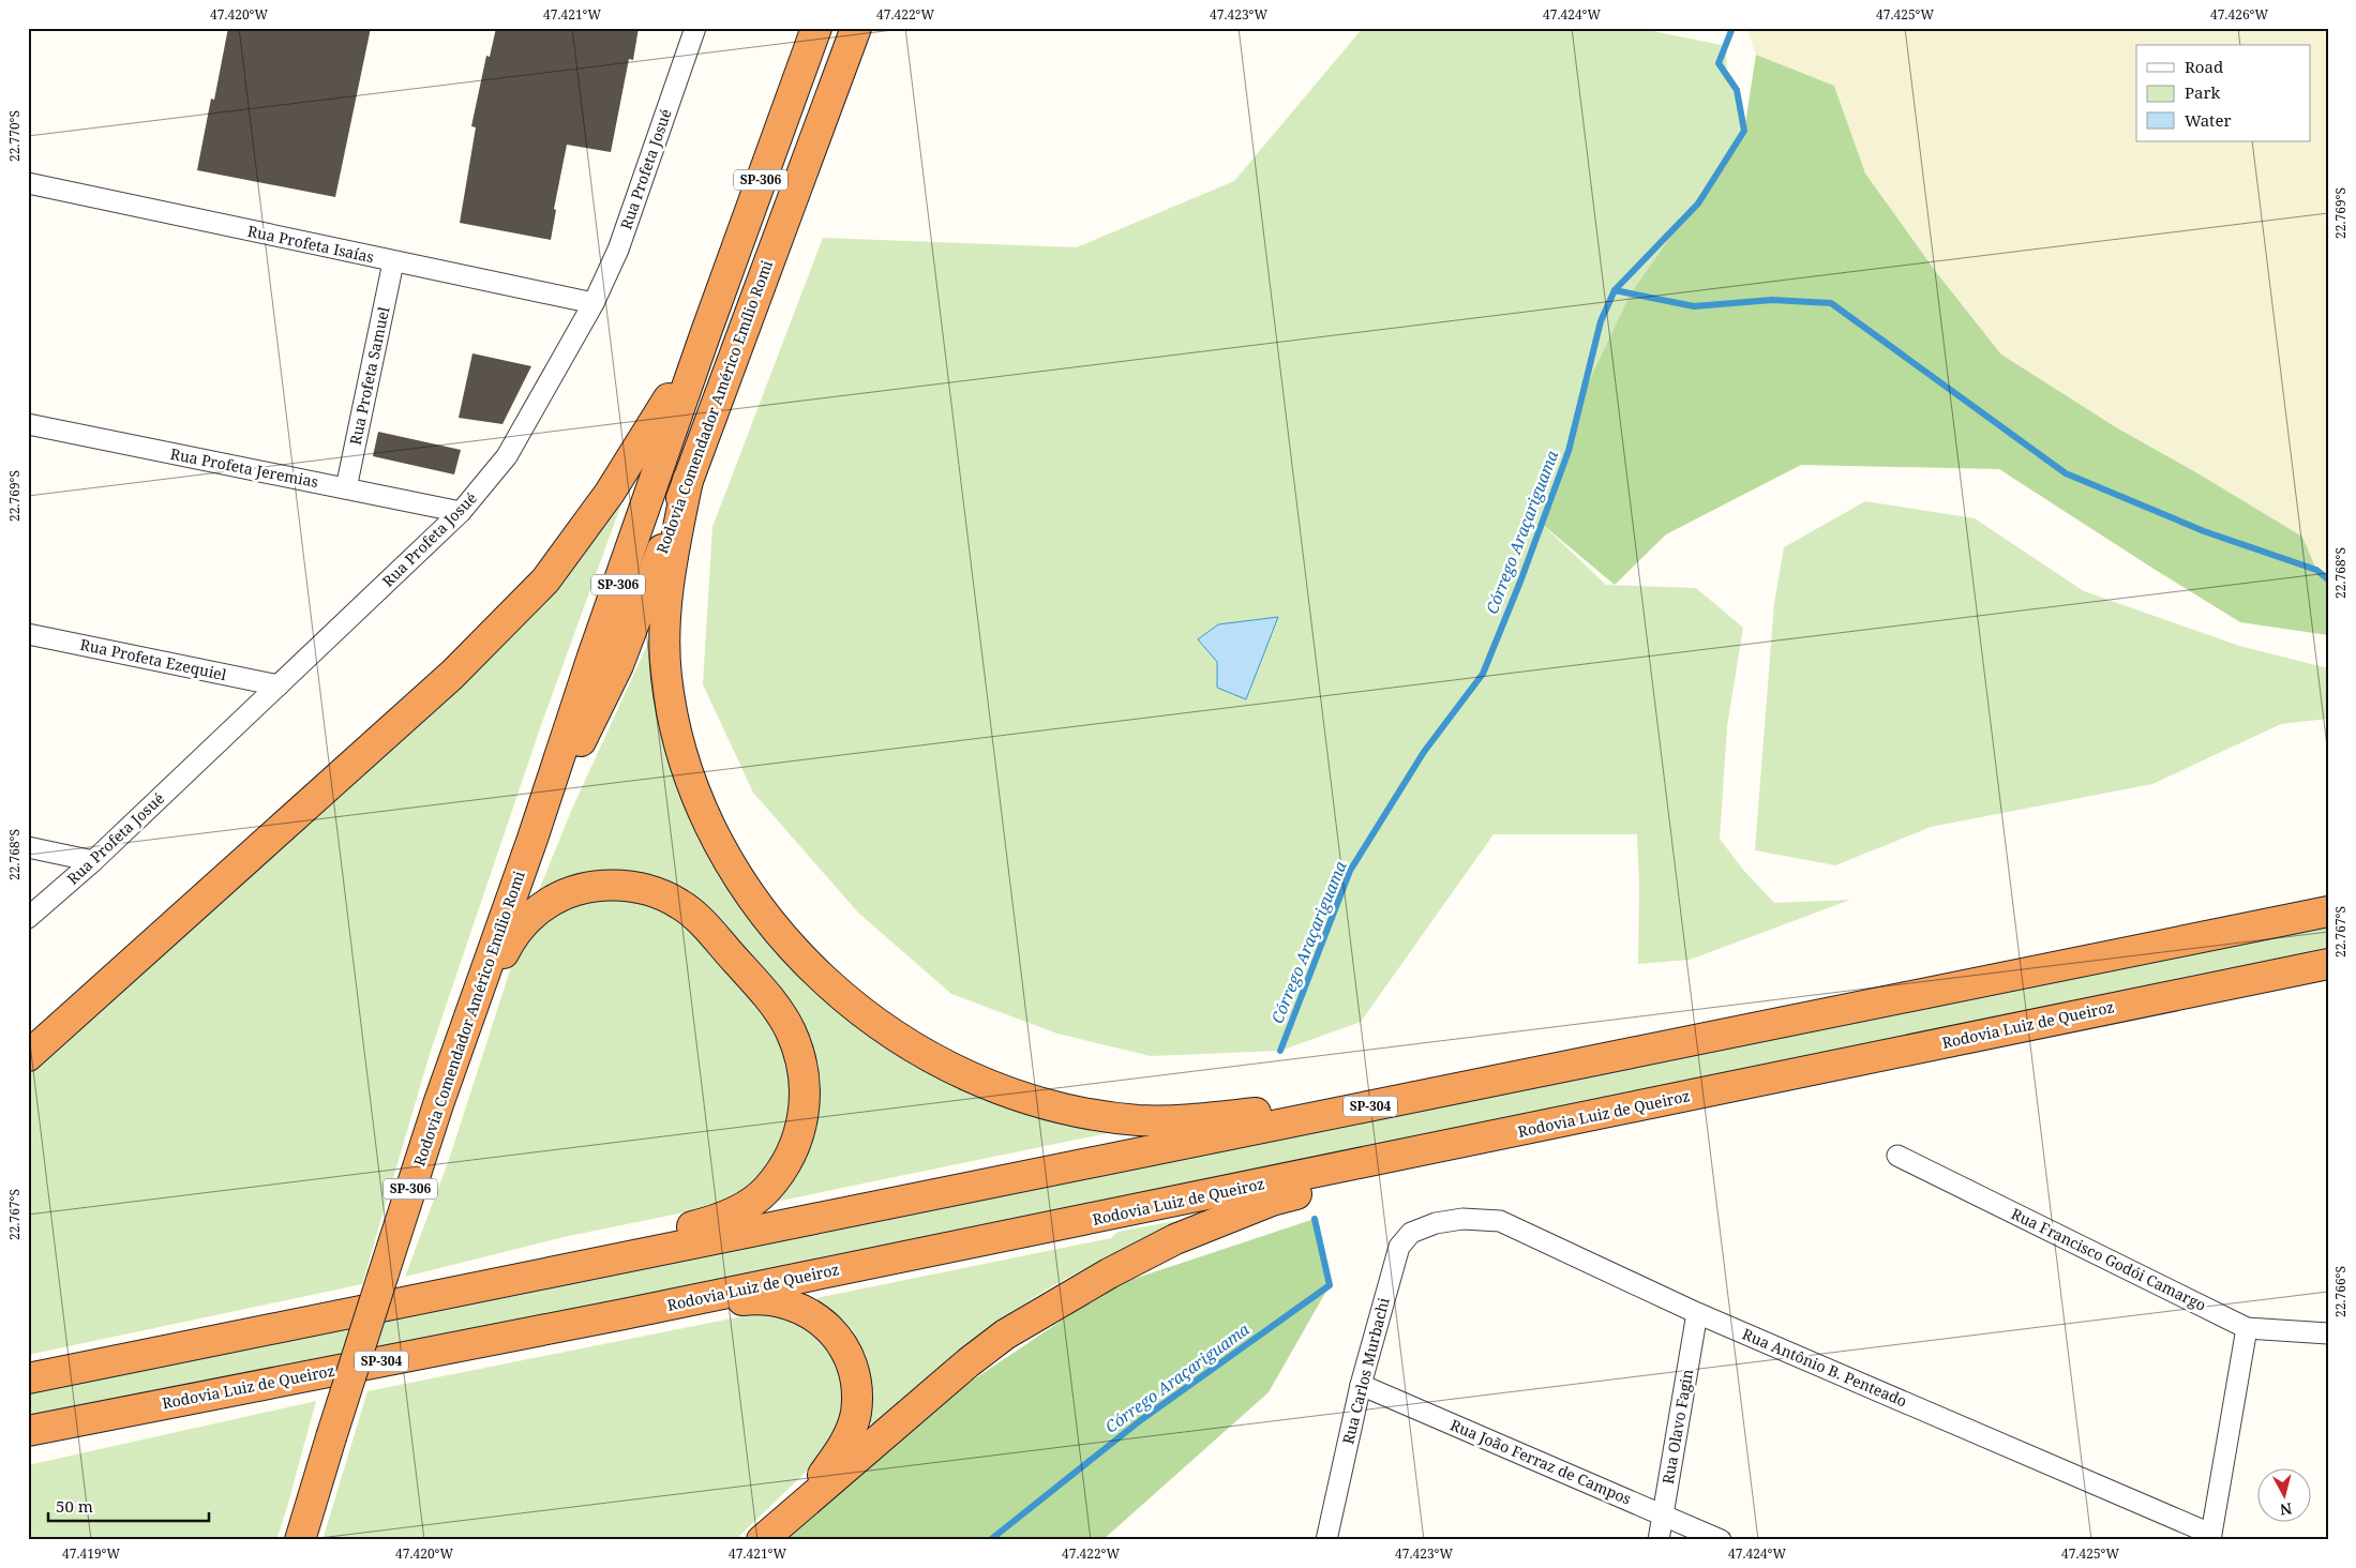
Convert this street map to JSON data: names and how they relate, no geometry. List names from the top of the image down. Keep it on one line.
{"streets":{"highway":["SP-306","Rodovia Comendador Américo Emílio Romi","Rodovia Luiz de Queiroz","SP-304"],"street":["Rua Profeta Josué","Rua Profeta Isaías","Rua Profeta Samuel","Rua Profeta Jeremias","Rua Profeta Ezequiel","Rua Francisco Godói Camargo","Rua Antônio B. Penteado","Rua Carlos Murbachi","Rua Olavo Fagin","Rua João Ferraz de Campos"]},"crossings":[["Rua Profeta Josué","Rua Profeta Isaías"],["Rua Profeta Josué","Rua Profeta Jeremias"],["Rua Profeta Josué","Rua Profeta Ezequiel"],["Rua Profeta Isaías","Rua Profeta Samuel"],["Rua Profeta Samuel","Rua Profeta Jeremias"],["Rua Antônio B. Penteado","Rua Carlos Murbachi"],["Rua Antônio B. Penteado","Rua Olavo Fagin"],["Rua Carlos Murbachi","Rua João Ferraz de Campos"],["Rua Olavo Fagin","Rua João Ferraz de Campos"]],"water":["Córrego Araçariguama"],"legend":["Road","Park","Water"],"scale_bar":"50 m","north":"bottom","coordinates":["47.420°W","47.421°W","47.422°W","47.423°W","47.424°W","47.425°W","47.426°W","22.770°S","22.769°S","22.768°S","22.767°S","22.766°S","47.419°W"]}
